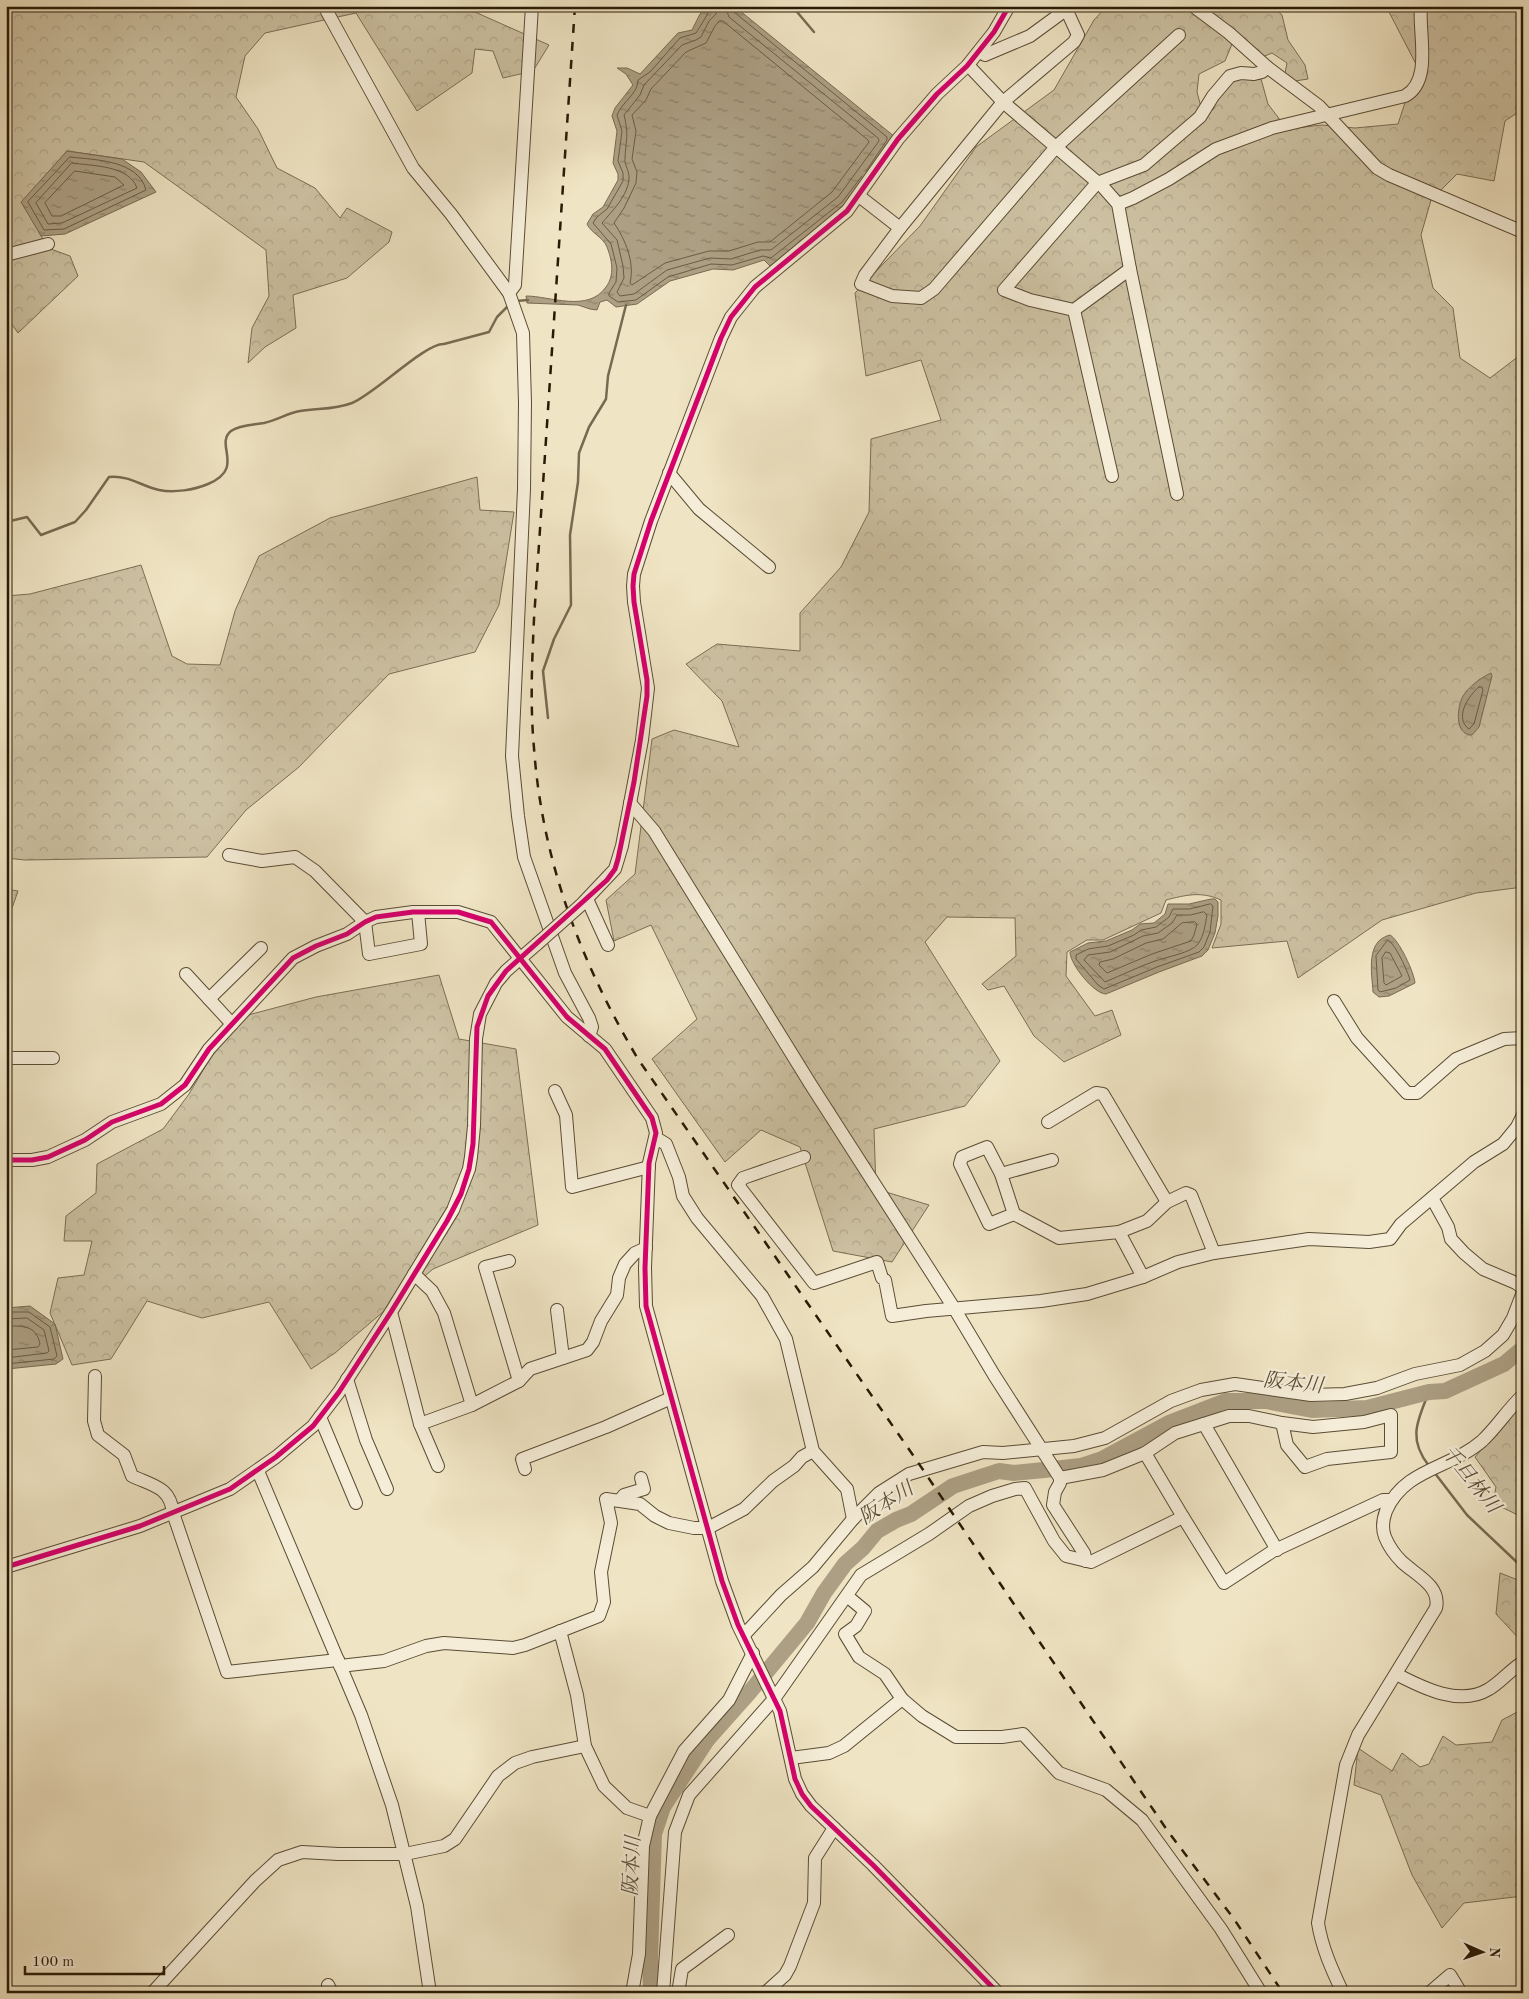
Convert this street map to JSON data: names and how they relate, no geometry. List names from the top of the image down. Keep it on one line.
{"water":["阪本川","千旦林川"],"scale_bar":"100 m","north":"right"}
